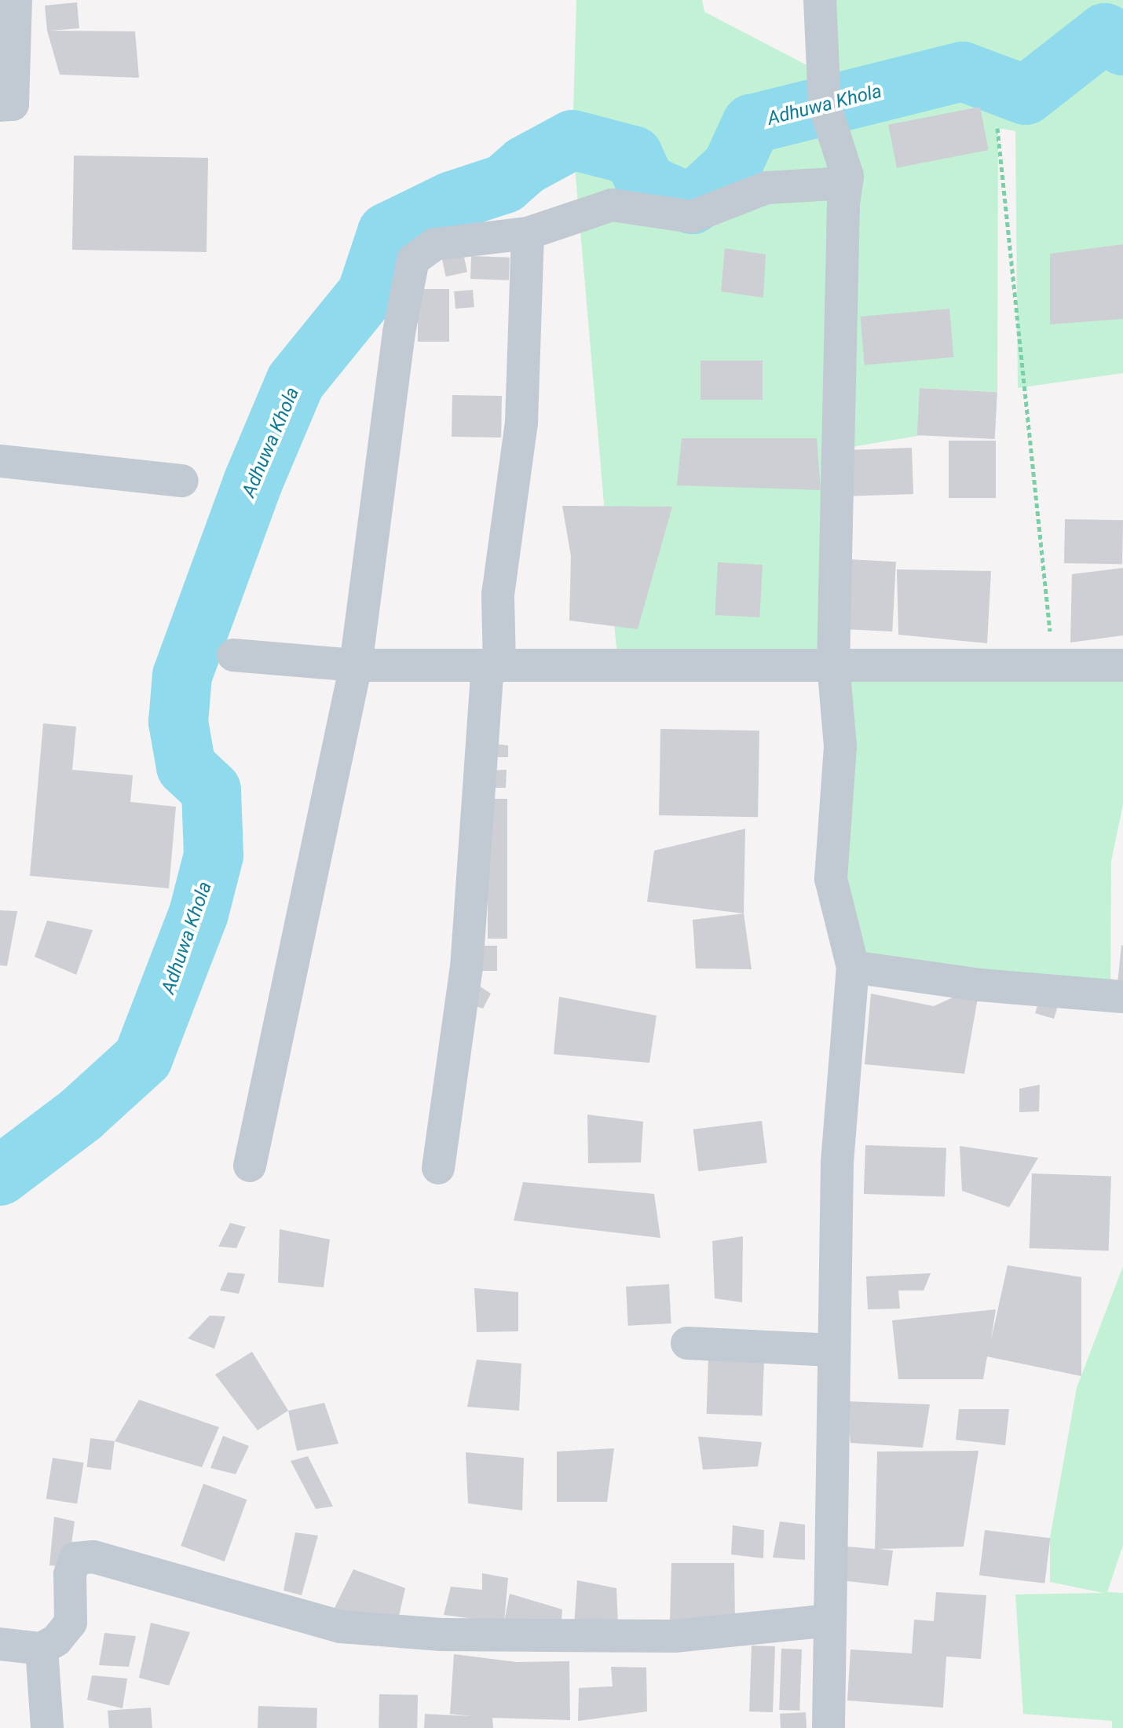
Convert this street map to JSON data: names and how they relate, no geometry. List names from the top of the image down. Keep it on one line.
{"water":["Adhuwa Khola"]}
